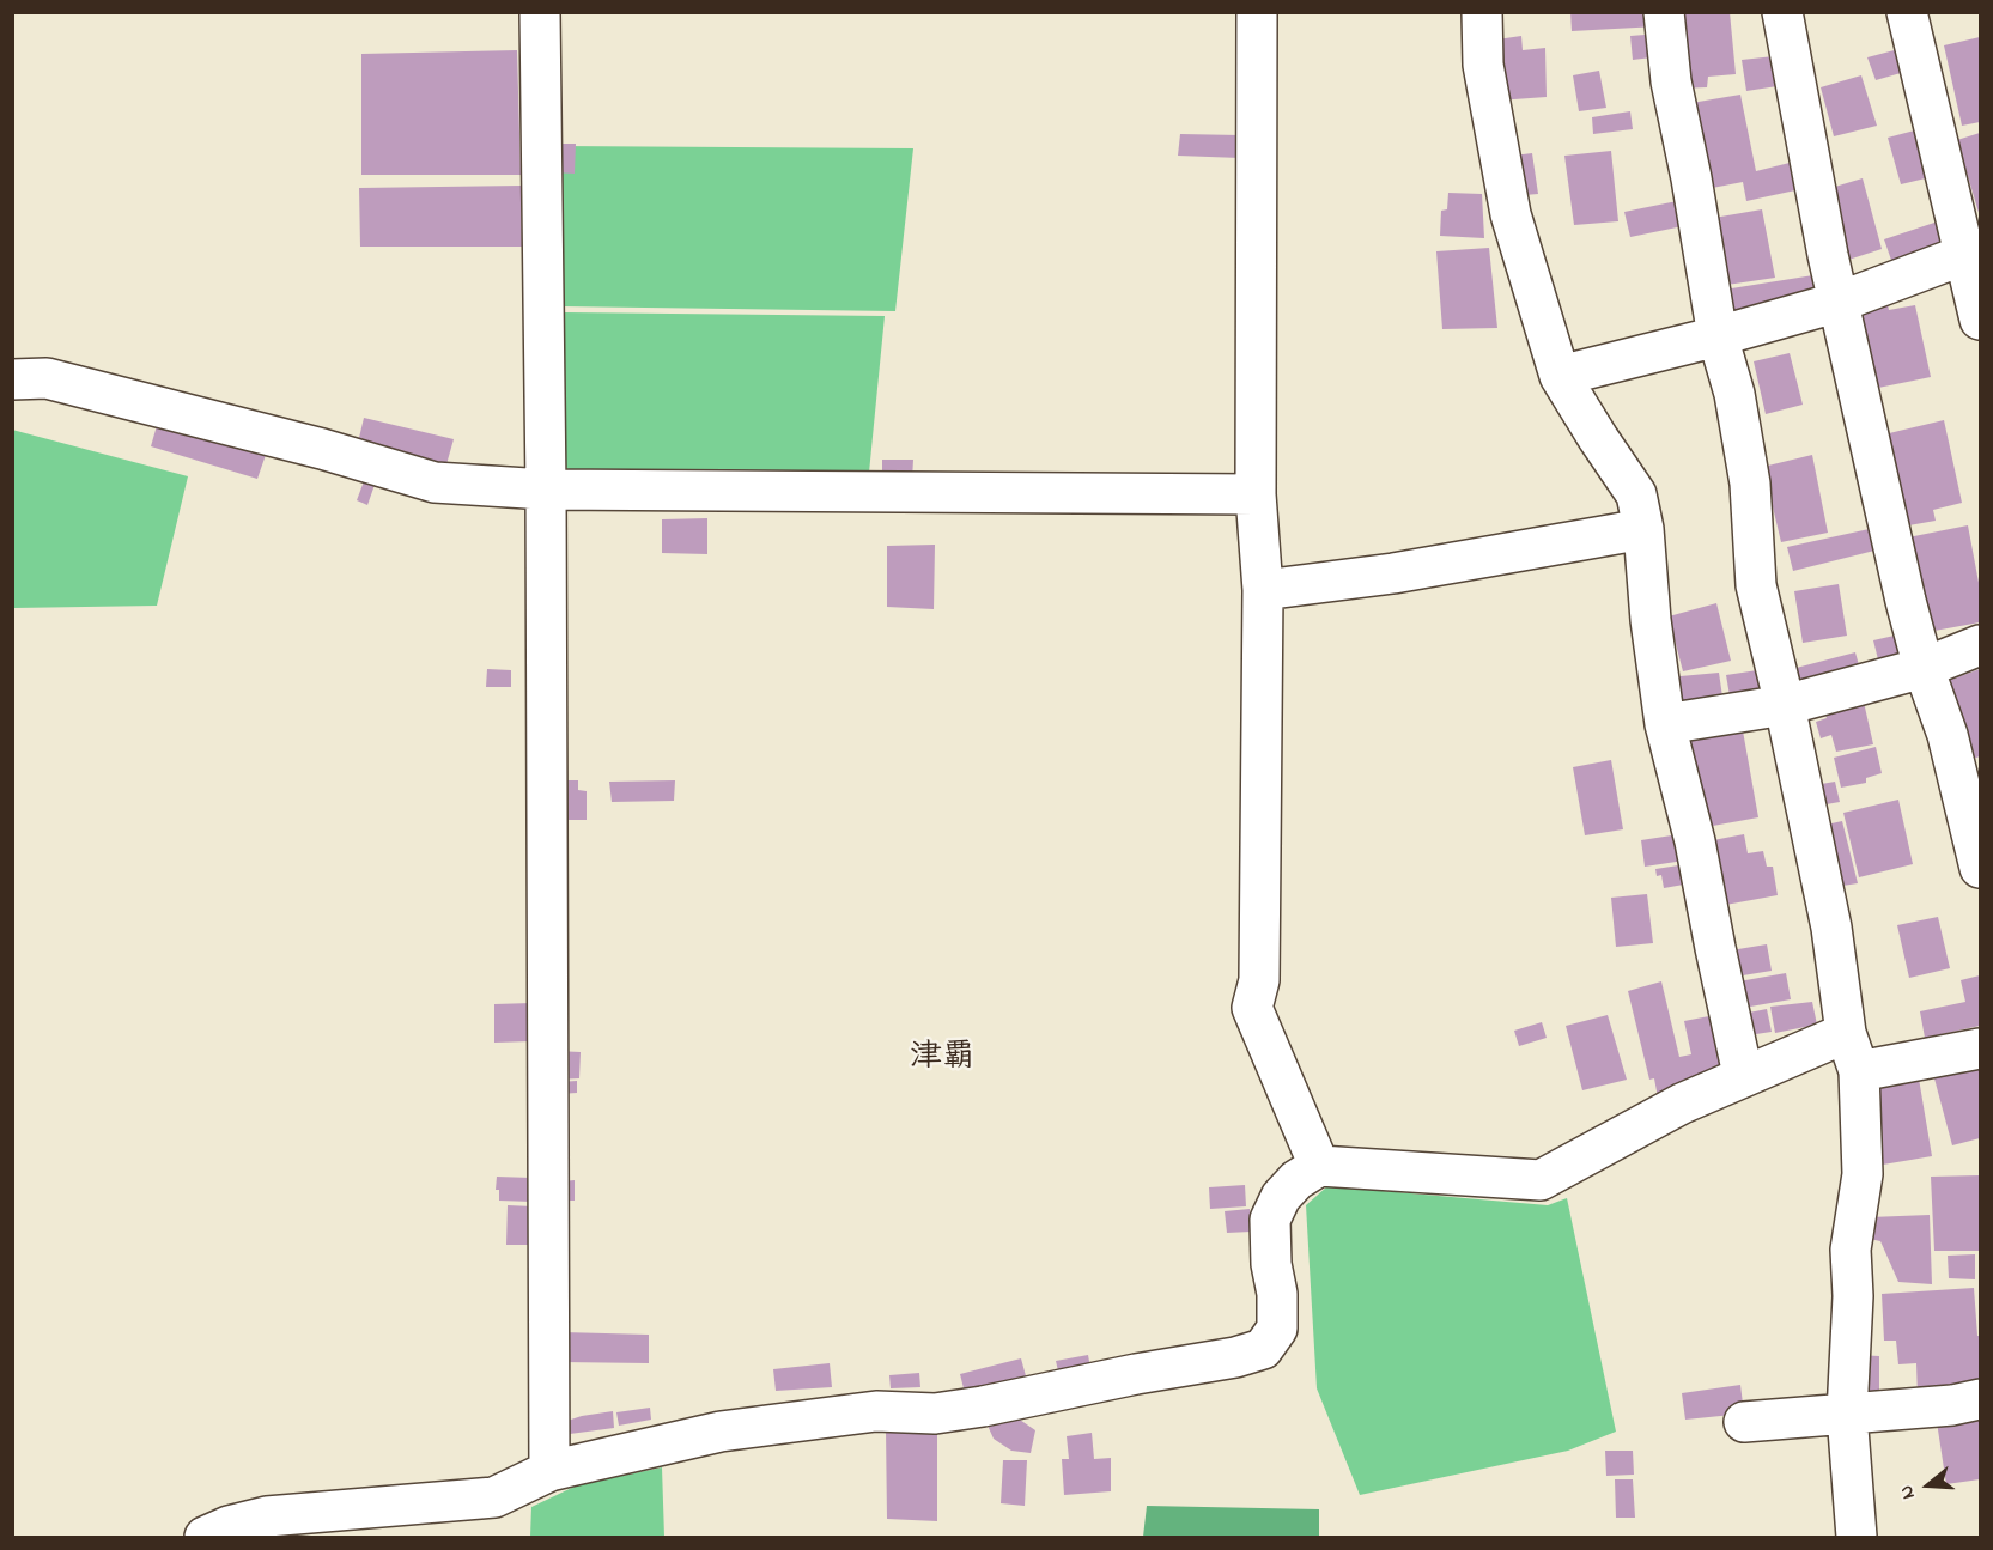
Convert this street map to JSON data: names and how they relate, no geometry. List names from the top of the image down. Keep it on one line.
{"districts":["津覇"],"north":"left"}
